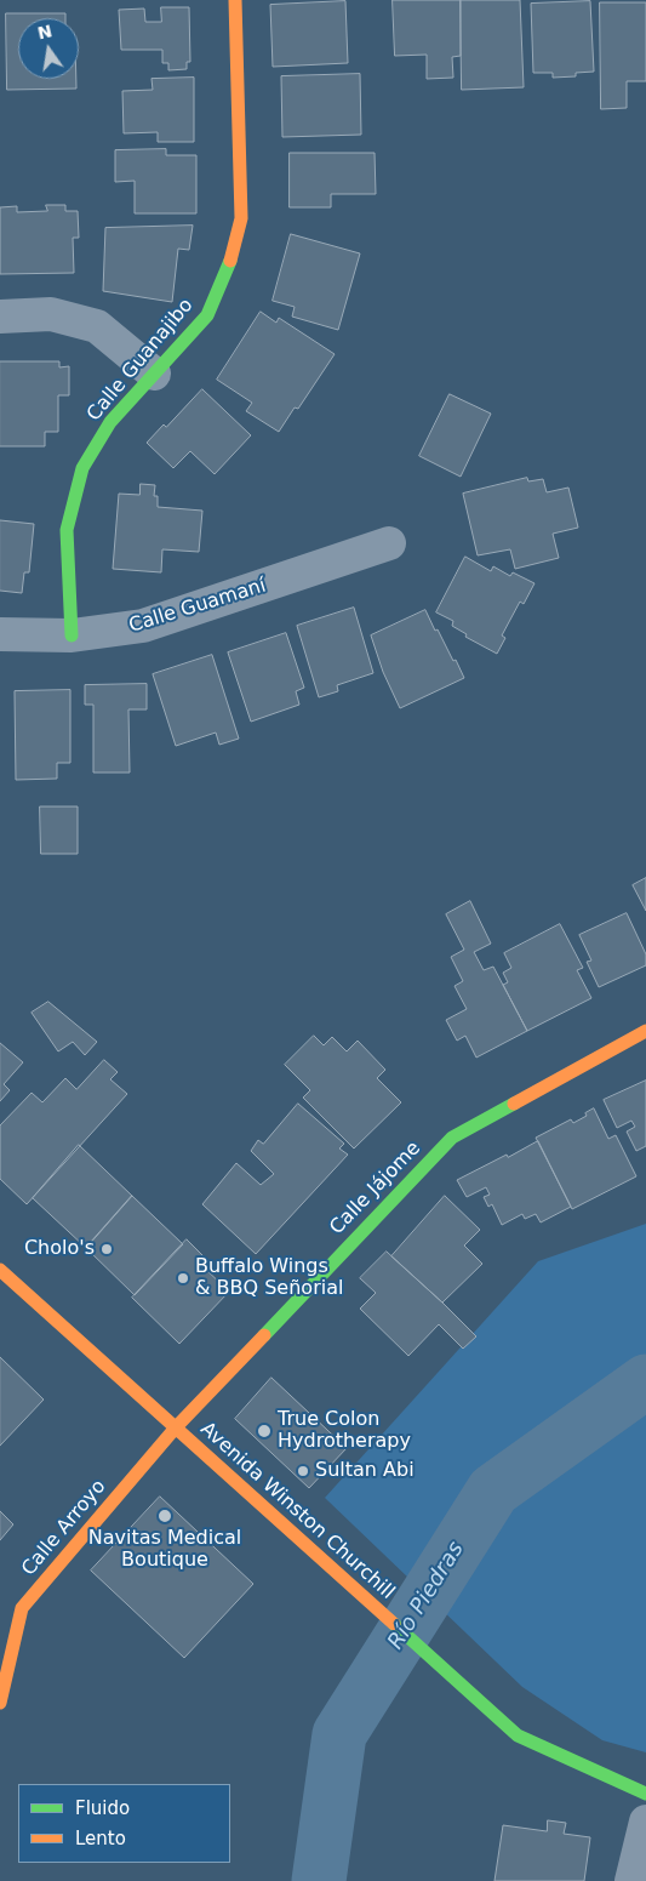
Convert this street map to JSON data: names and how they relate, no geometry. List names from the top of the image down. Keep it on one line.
{"streets":{"street":["Calle Guanajibo","Calle Guamaní","Calle Jájome","Avenida Winston Churchill","Calle Arroyo"]},"crossings":[["Calle Guanajibo","Calle Guamaní"],["Calle Jájome","Avenida Winston Churchill"],["Calle Jájome","Calle Arroyo"],["Avenida Winston Churchill","Calle Arroyo"]],"water":["Río Piedras"],"places":["Cholo's","Buffalo Wings & BBQ Señorial","True Colon Hydrotherapy","Sultan Abi","Navitas Medical Boutique"],"legend":["Fluido","Lento"],"north":"top"}
